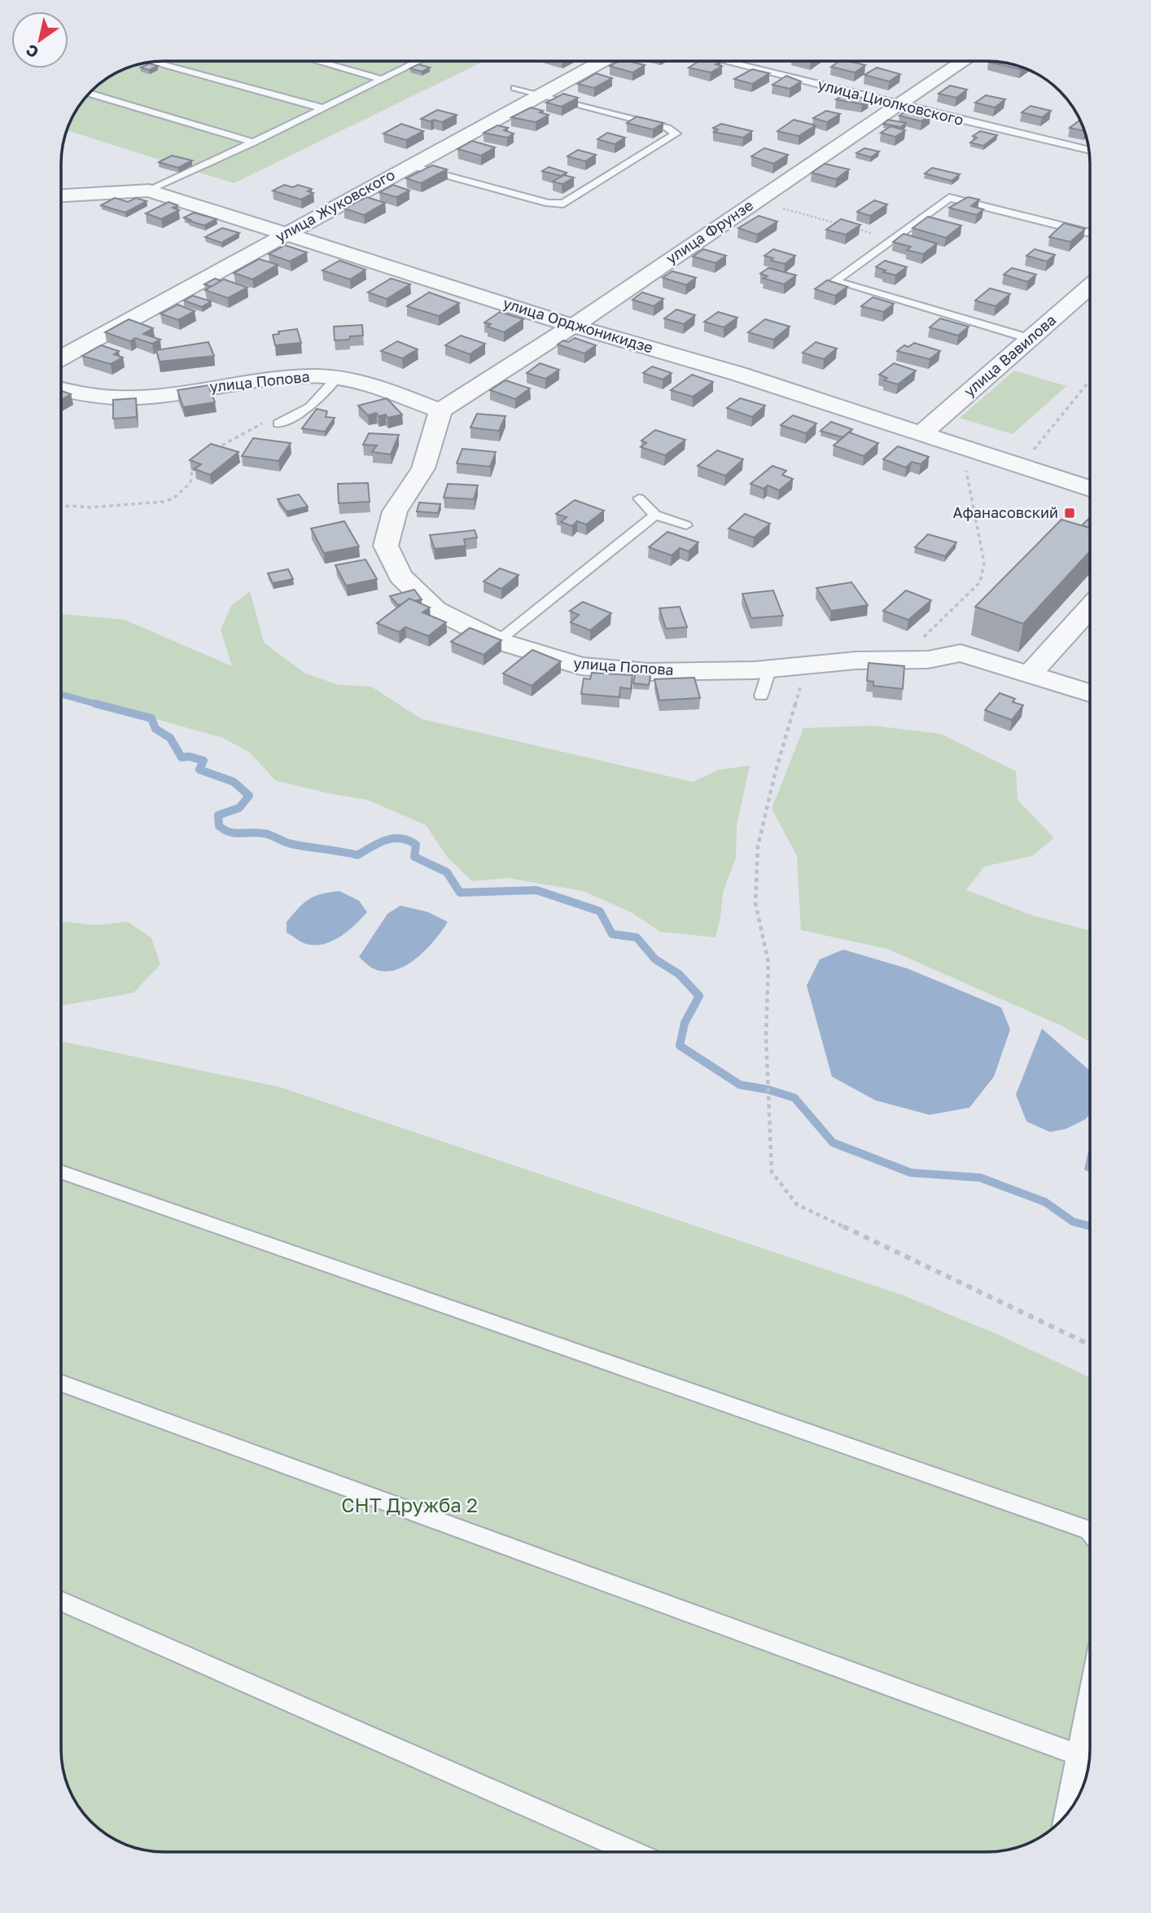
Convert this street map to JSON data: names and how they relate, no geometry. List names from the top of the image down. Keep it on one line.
{"streets":{"street":["улица Жуковского","улица Фрунзе","улица Орджоникидзе","улица Вавилова","улица Попова"],"lane":["улица Циолковского"]},"crossings":[["улица Циолковского","улица Фрунзе"],["улица Жуковского","улица Орджоникидзе"],["улица Фрунзе","улица Орджоникидзе"],["улица Фрунзе","улица Попова"],["улица Орджоникидзе","улица Вавилова"]],"parks":["СНТ Дружба 2"],"places":{"transit":["Афанасовский"]},"north":"bottom left"}
